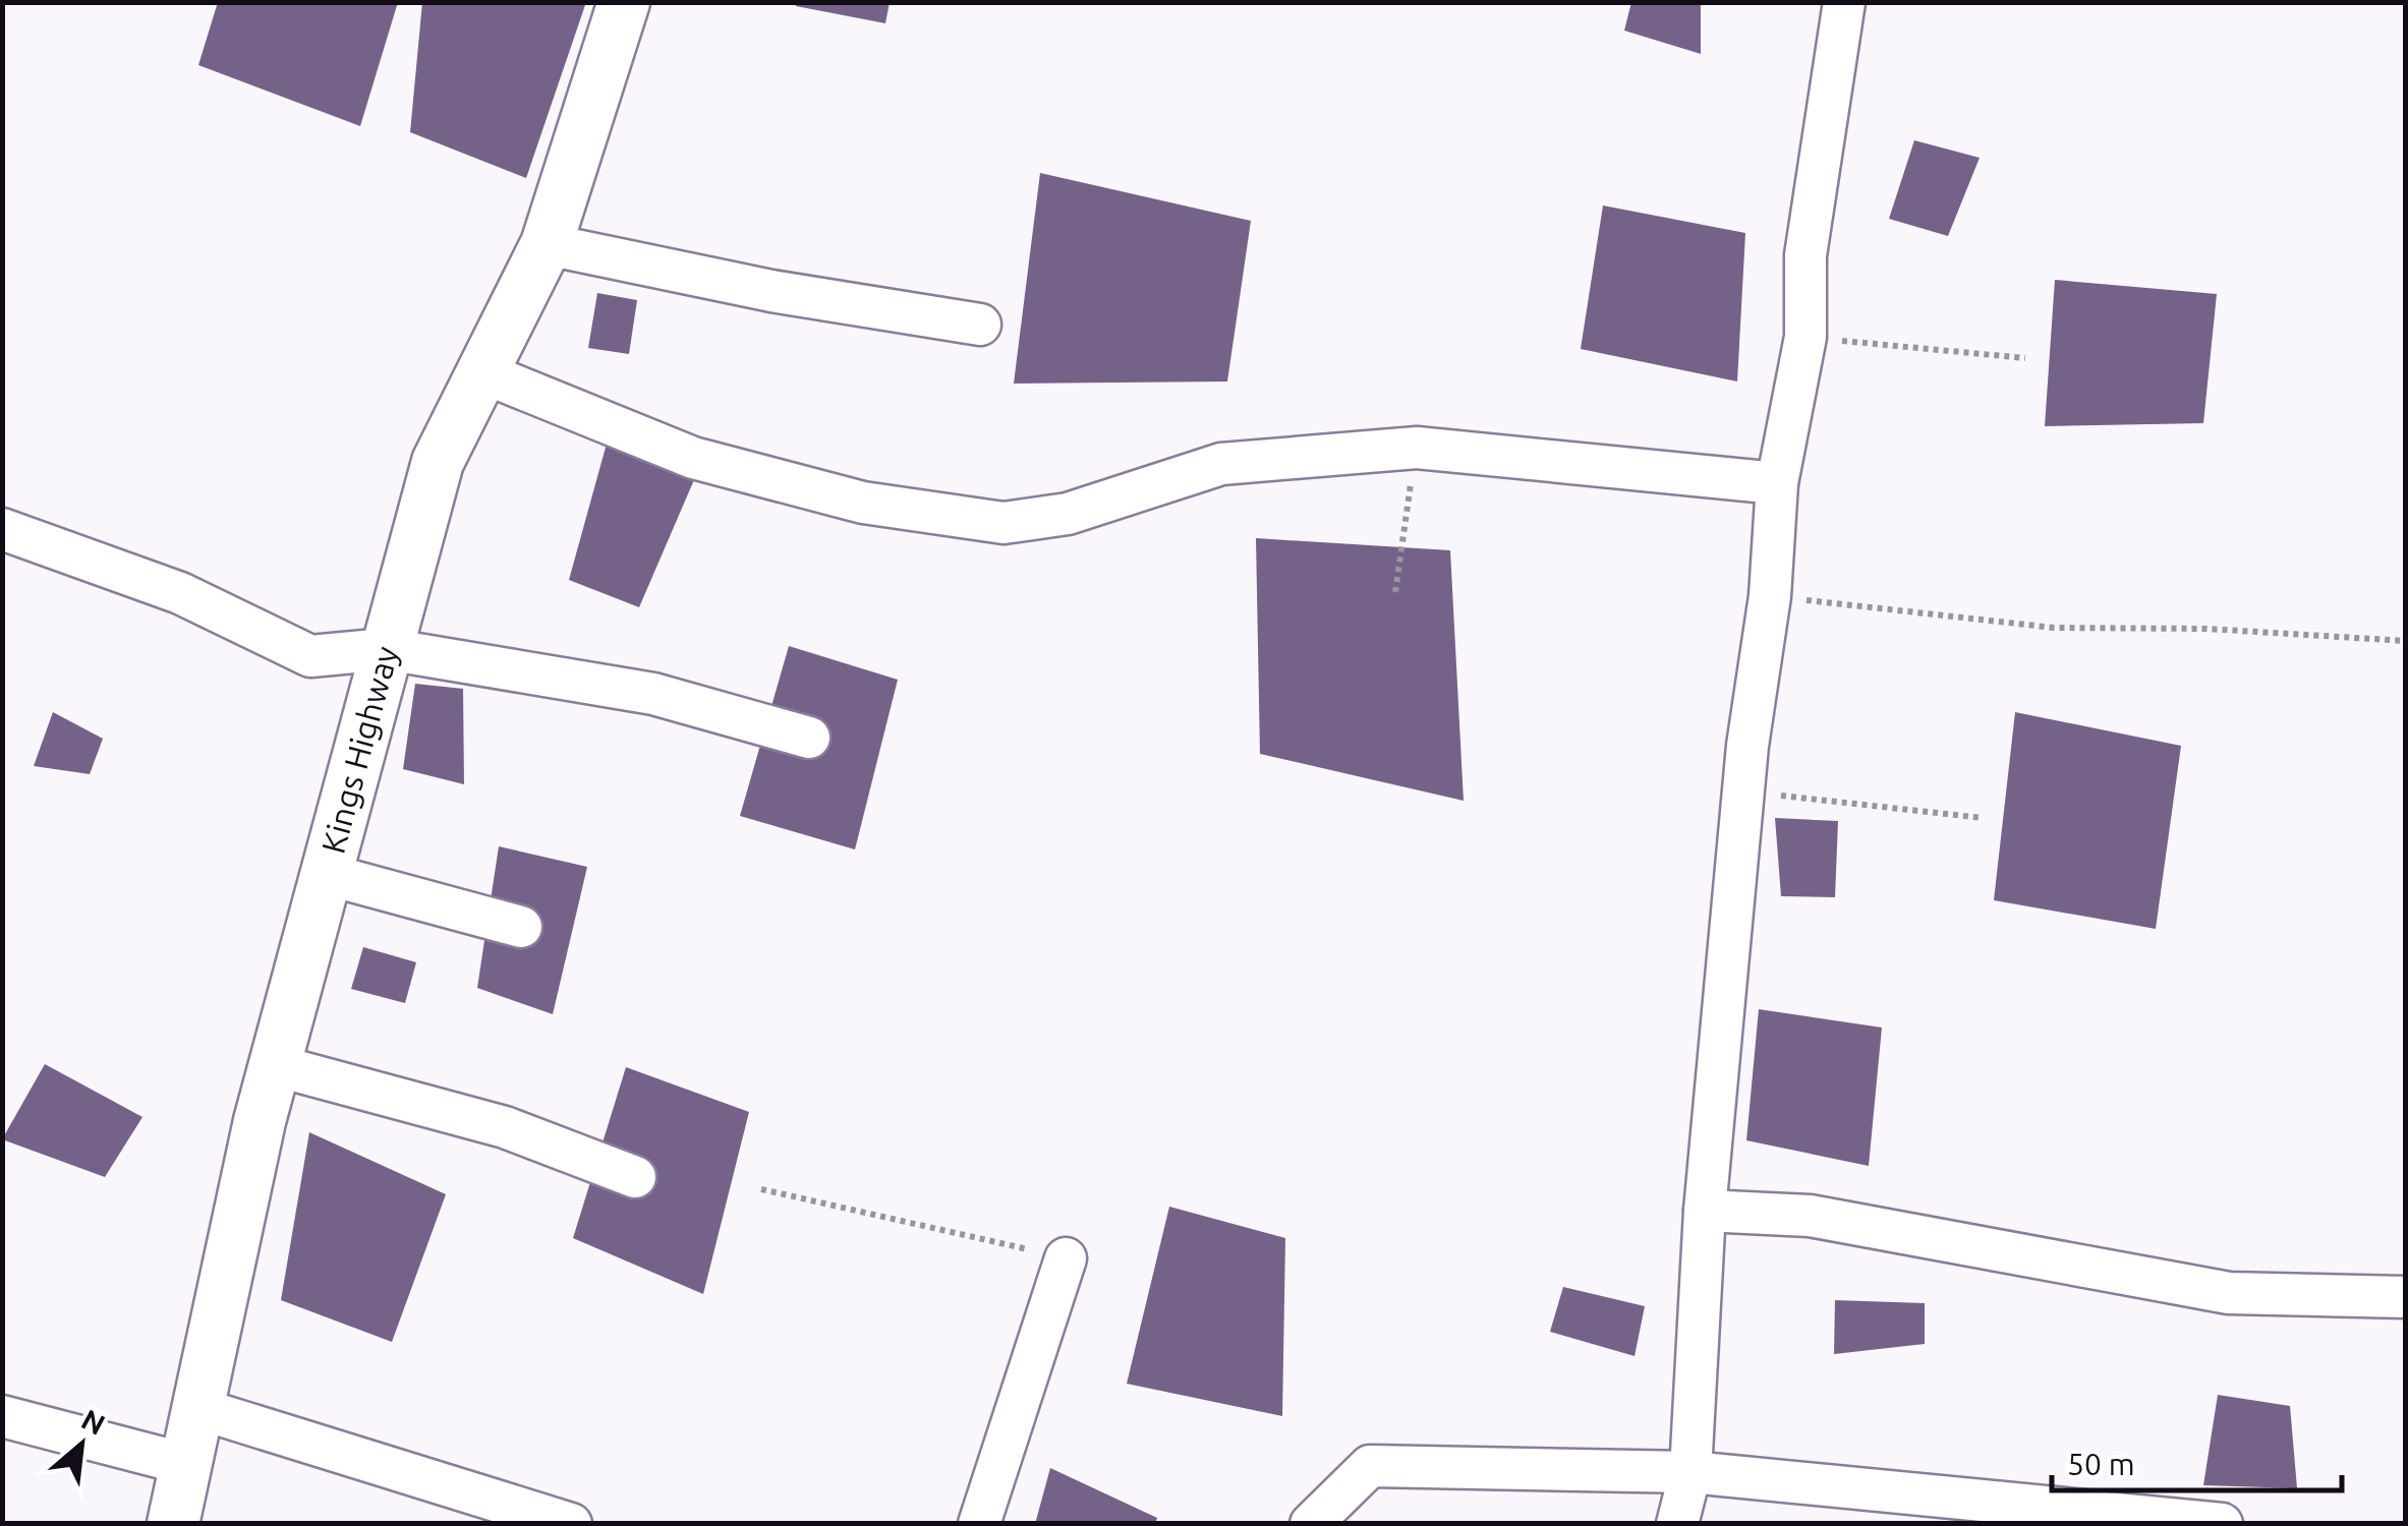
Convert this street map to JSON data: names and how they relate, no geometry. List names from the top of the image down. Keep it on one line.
{"streets":{"street":["Kings Highway"]},"scale_bar":"50 m","north":"top right"}
